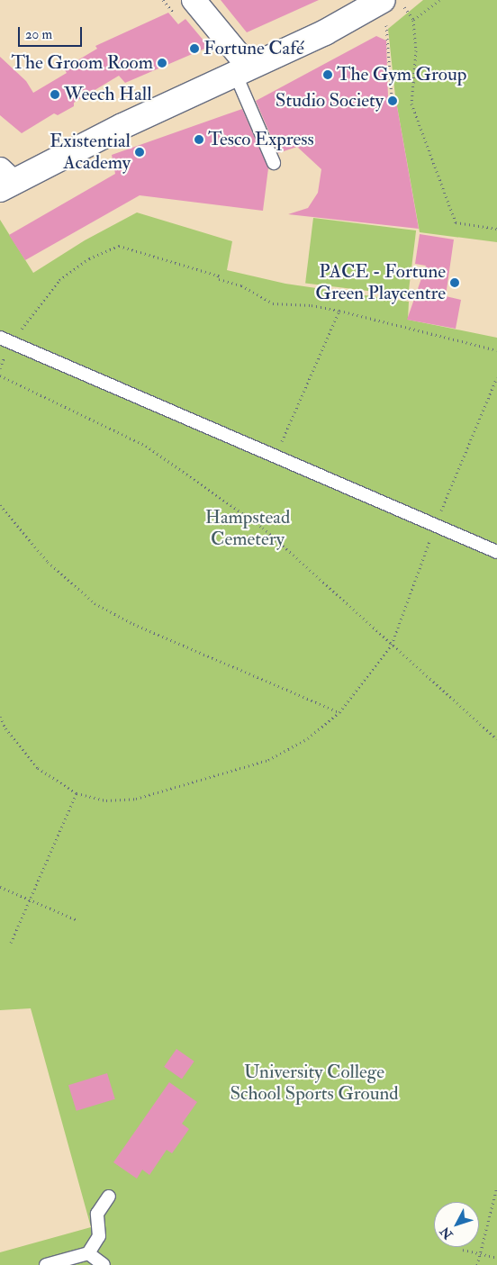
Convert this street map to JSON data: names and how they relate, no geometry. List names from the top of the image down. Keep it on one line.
{"parks":["Hampstead Cemetery","University College School Sports Ground"],"places":["Fortune Café","The Groom Room","The Gym Group","Weech Hall","Studio Society","Tesco Express","Existential Academy","PACE - Fortune Green Playcentre"],"scale_bar":"20 m","north":"bottom left"}
